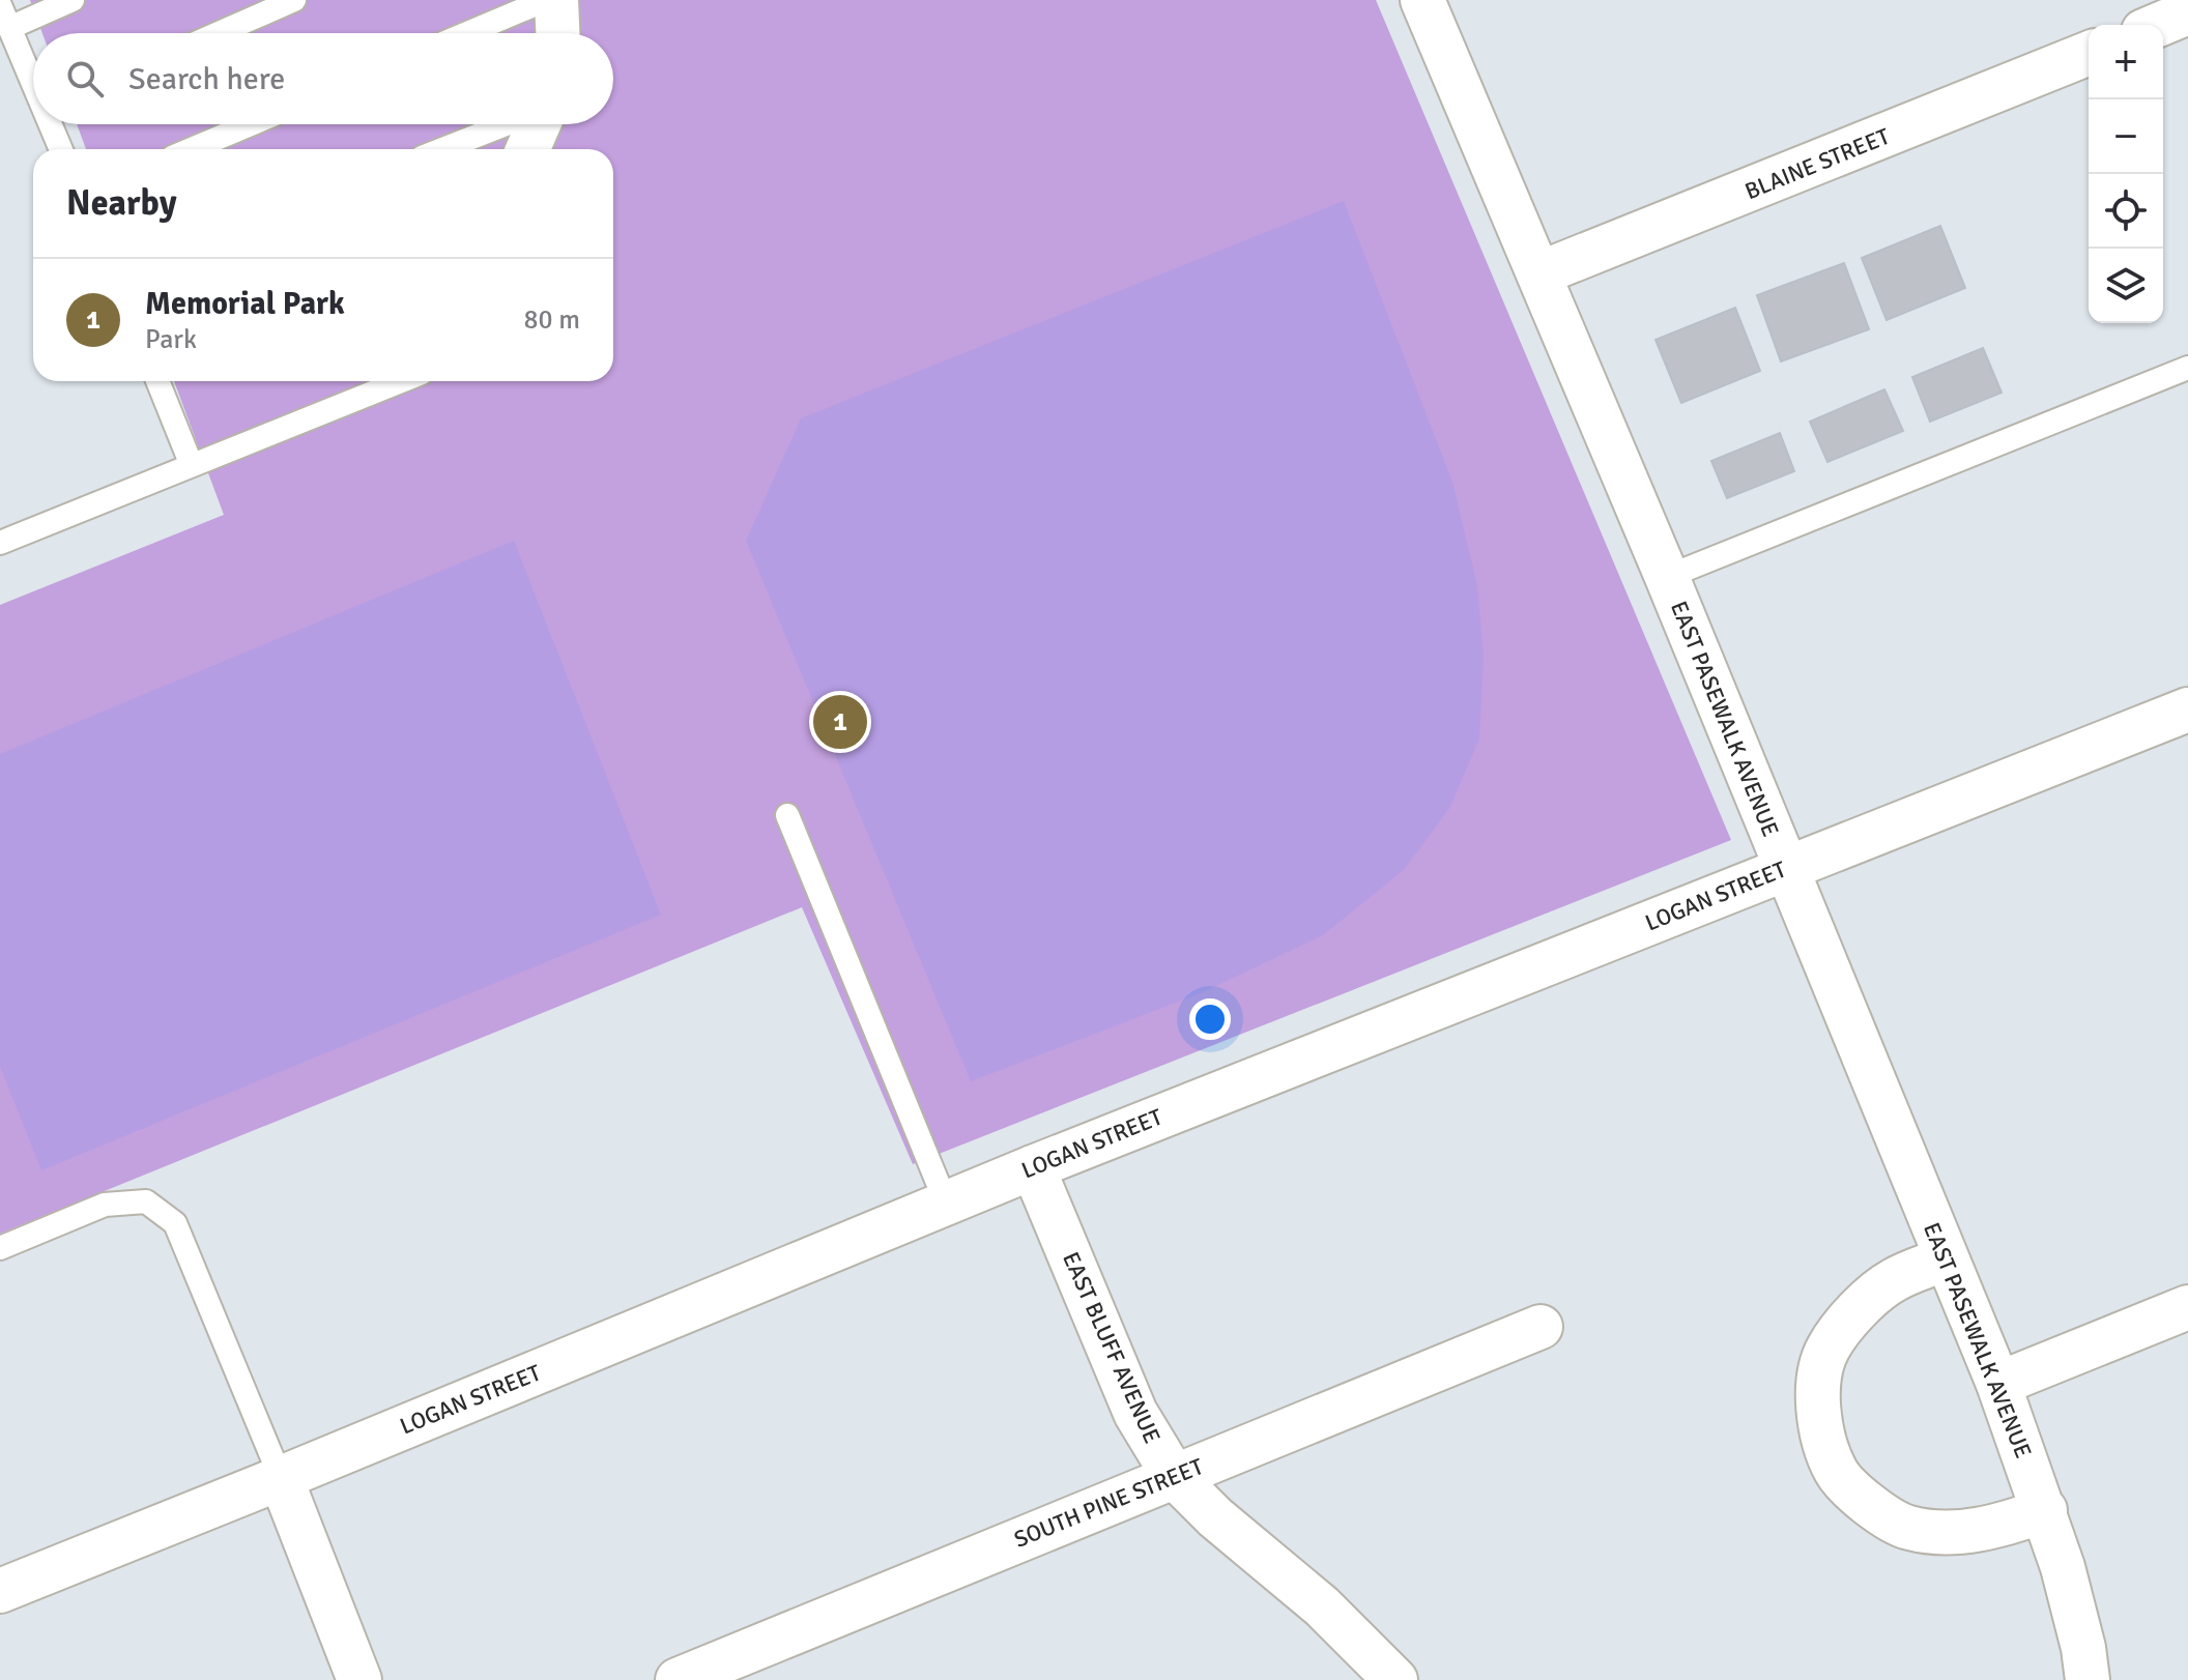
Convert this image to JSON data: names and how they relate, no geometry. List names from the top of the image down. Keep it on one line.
{"streets":{"street":["BLAINE STREET","EAST PASEWALK AVENUE","LOGAN STREET","EAST BLUFF AVENUE","SOUTH PINE STREET"]},"crossings":[["BLAINE STREET","EAST PASEWALK AVENUE"],["EAST PASEWALK AVENUE","LOGAN STREET"],["LOGAN STREET","EAST BLUFF AVENUE"],["EAST BLUFF AVENUE","SOUTH PINE STREET"]],"page":{"map_buttons":["+","−"],"search":"Search here","heading":"Nearby","list":[{"mark":"1","name":"Memorial Park","note":"Park","value":"80 m"}],"pins":"1"}}
